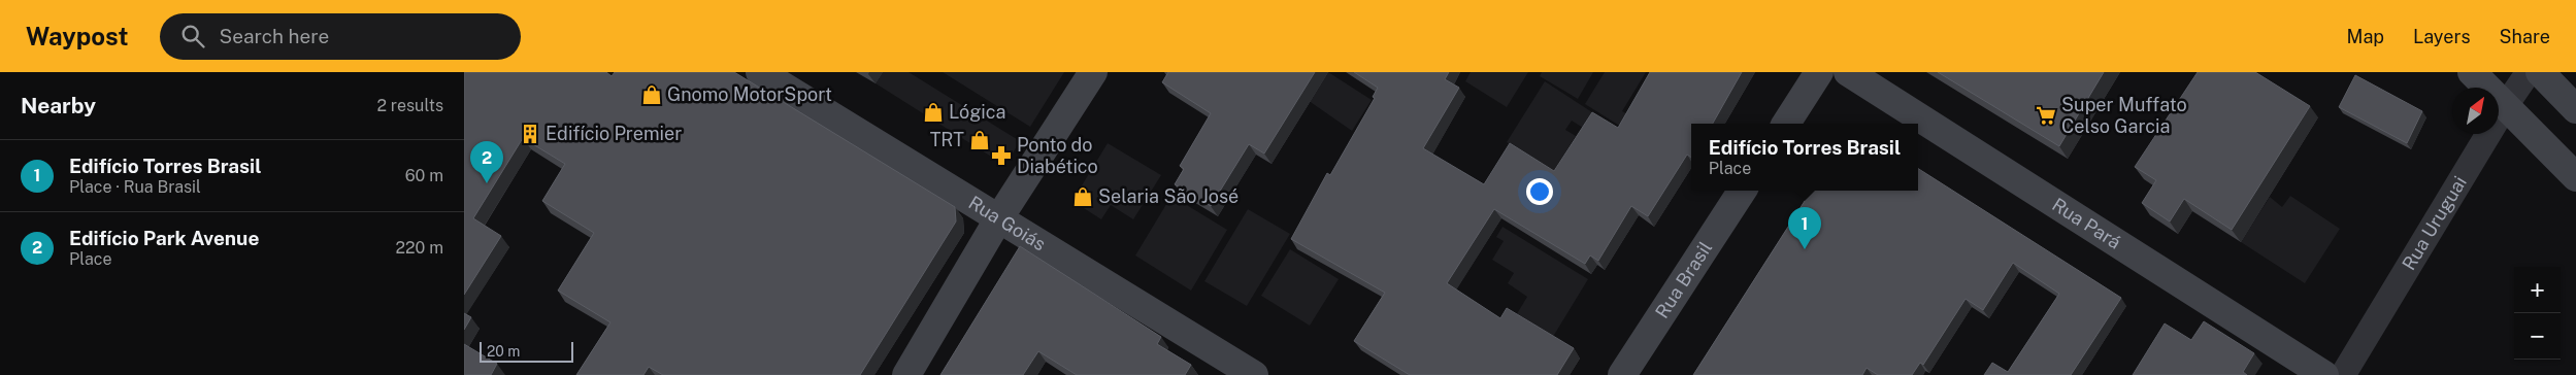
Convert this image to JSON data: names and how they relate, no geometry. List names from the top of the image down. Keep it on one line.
{"streets":{"main road":["Rua Pará","Rua Goiás","Rua Brasil"],"street":["Rua Uruguai"]},"places":{"shop":["Gnomo MotorSport","Lógica","TRT","Selaria São José"],"supermarket":["Super Muffato Celso Garcia"],"building":["Edifício Premier"],"pharmacy":["Ponto do Diabético"]},"scale_bar":"20 m","north":"top right","page":{"header":"Waypost","search":"Search here","nav":["Map","Layers","Share"],"heading":["Nearby","2 results"],"popup":["Edifício Torres Brasil","Place"],"list":[{"mark":"1","name":"Edifício Torres Brasil","note":"Place · Rua Brasil","value":"60 m"},{"mark":"2","name":"Edifício Park Avenue","note":"Place","value":"220 m"}],"pins":["2","1"],"map_buttons":["+","−"],"scale":"20 m"}}
